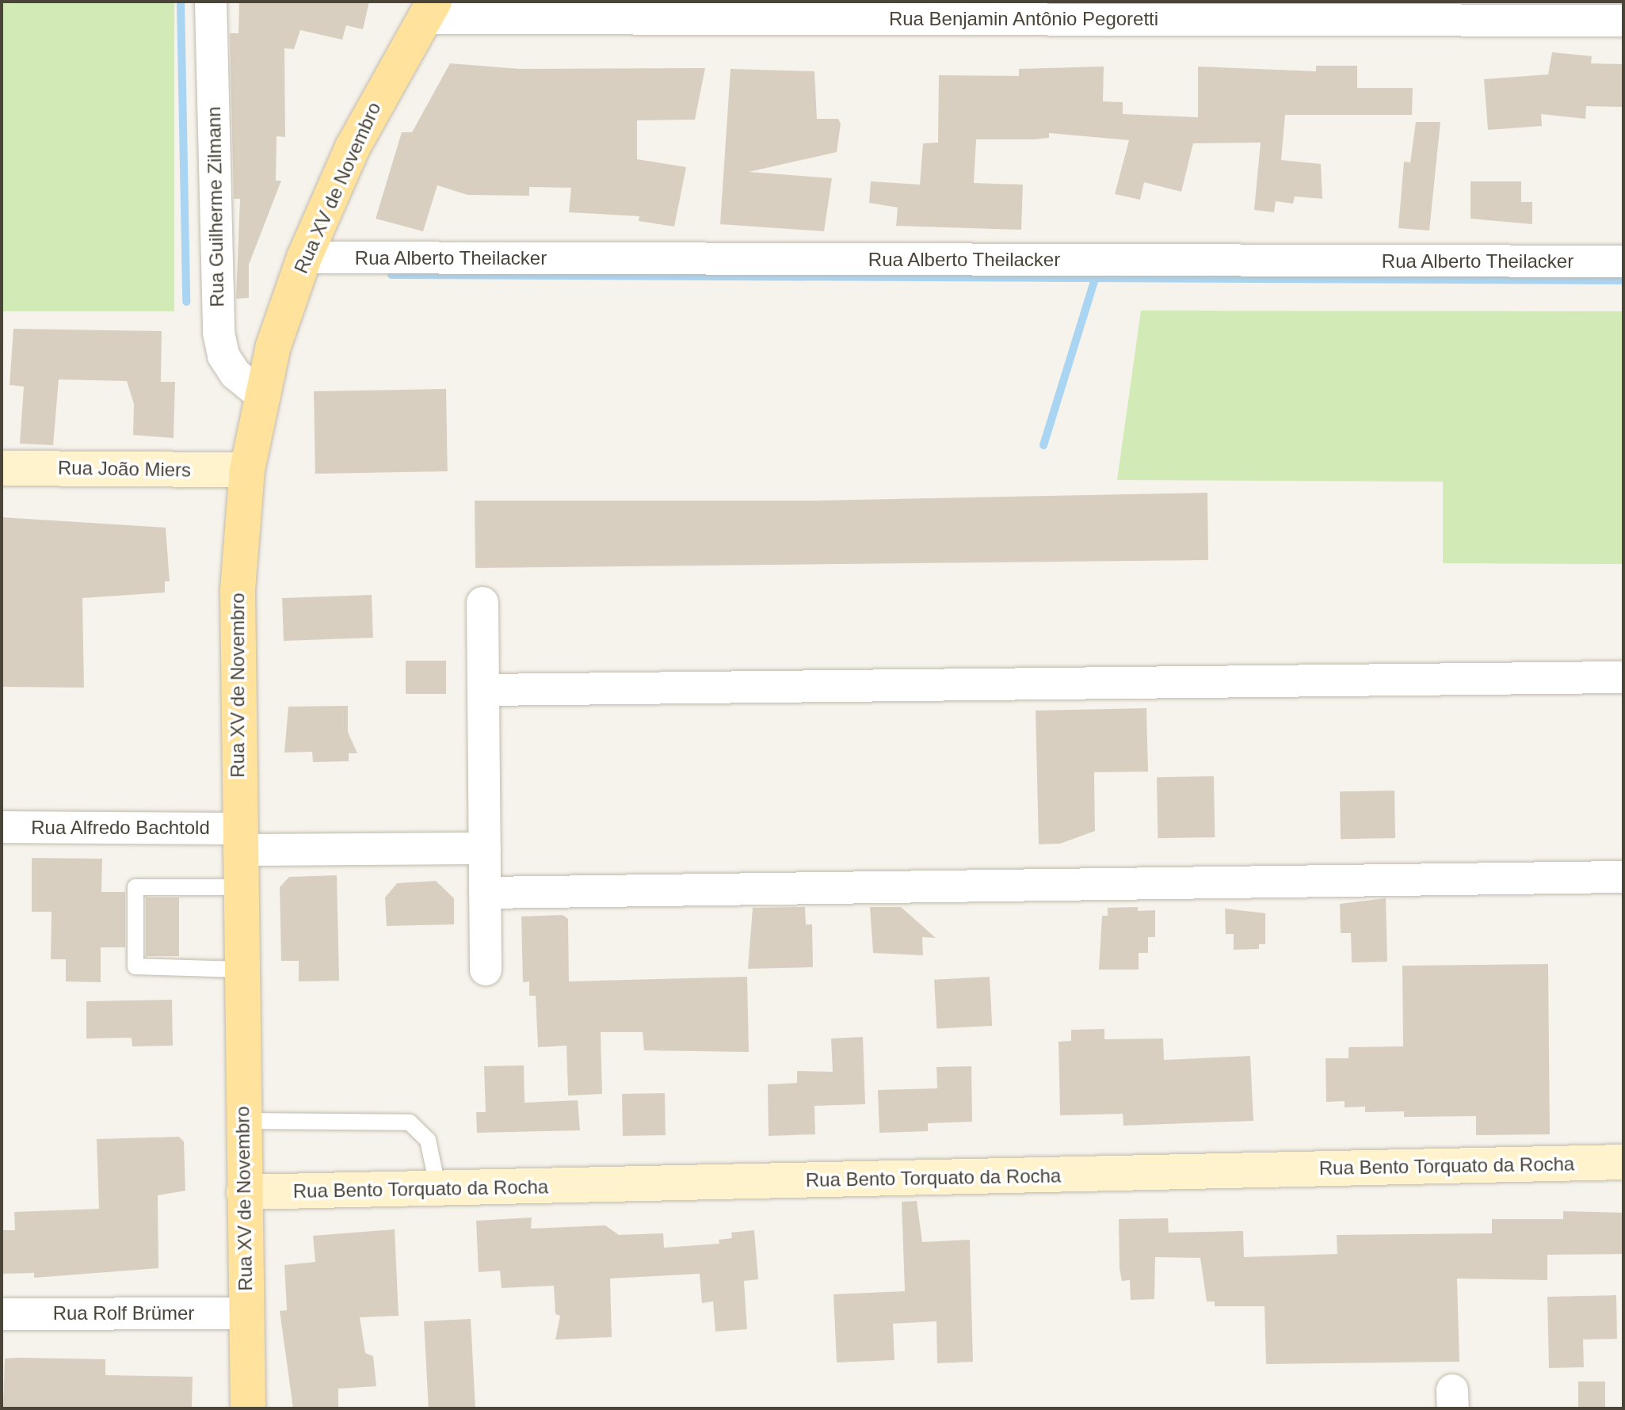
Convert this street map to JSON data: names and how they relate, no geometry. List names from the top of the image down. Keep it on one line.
{"streets":{"main road":["Rua XV de Novembro"],"street":["Rua Benjamin Antônio Pegoretti","Rua Guilherme Zilmann","Rua Alberto Theilacker","Rua João Miers","Rua Alfredo Bachtold","Rua Bento Torquato da Rocha","Rua Rolf Brümer"]},"crossings":[["Rua Benjamin Antônio Pegoretti","Rua XV de Novembro"],["Rua XV de Novembro","Rua Guilherme Zilmann"],["Rua XV de Novembro","Rua Alberto Theilacker"],["Rua XV de Novembro","Rua João Miers"],["Rua XV de Novembro","Rua Alfredo Bachtold"],["Rua XV de Novembro","Rua Bento Torquato da Rocha"],["Rua XV de Novembro","Rua Rolf Brümer"]]}
